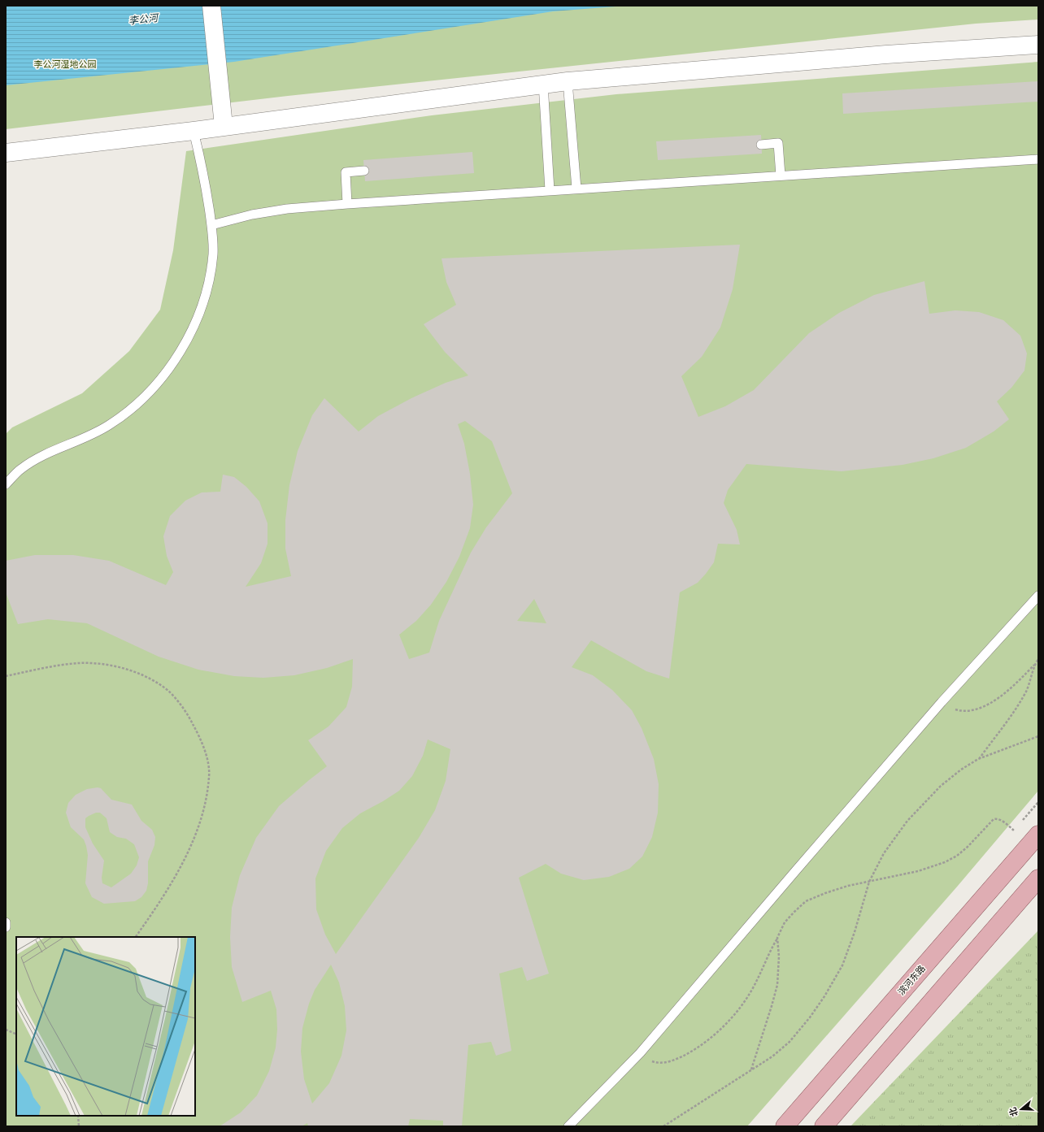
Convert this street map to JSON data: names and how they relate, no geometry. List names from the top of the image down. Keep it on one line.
{"streets":{"main road":["滨河东路"]},"water":["李公河"],"parks":["李公河湿地公园"],"north":"left"}
